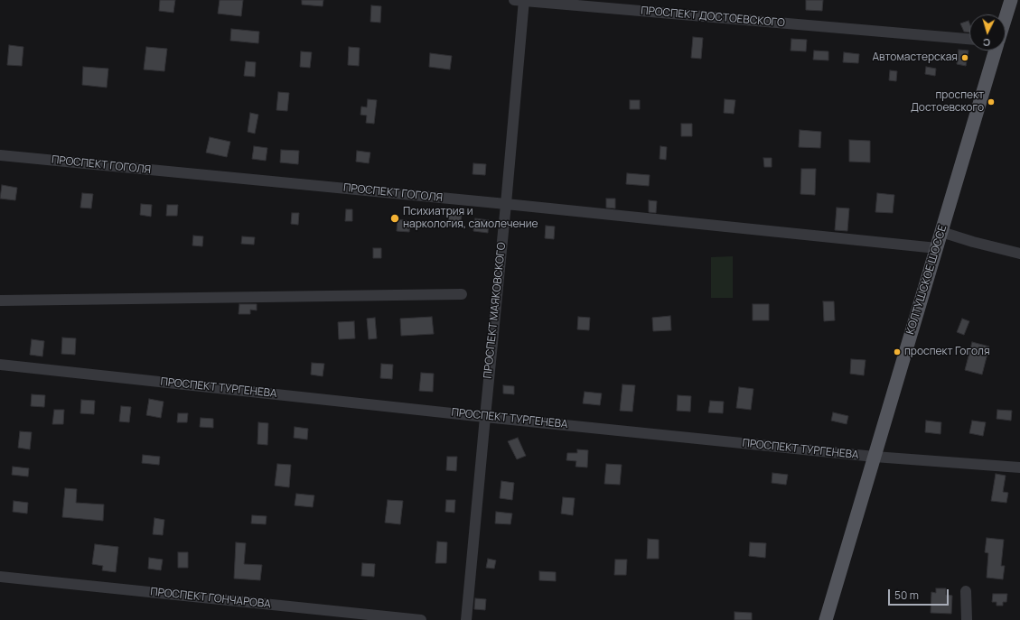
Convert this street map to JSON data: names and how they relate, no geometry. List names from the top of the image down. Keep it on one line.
{"streets":{"main road":["КОЛТУШСКОЕ ШОССЕ"],"street":["ПРОСПЕКТ ДОСТОЕВСКОГО","ПРОСПЕКТ ГОГОЛЯ","ПРОСПЕКТ МАЯКОВСКОГО","ПРОСПЕКТ ТУРГЕНЕВА","ПРОСПЕКТ ГОНЧАРОВА"]},"crossings":[["ПРОСПЕКТ ДОСТОЕВСКОГО","ПРОСПЕКТ МАЯКОВСКОГО"],["ПРОСПЕКТ ГОГОЛЯ","КОЛТУШСКОЕ ШОССЕ"],["ПРОСПЕКТ ГОГОЛЯ","ПРОСПЕКТ МАЯКОВСКОГО"],["КОЛТУШСКОЕ ШОССЕ","ПРОСПЕКТ ТУРГЕНЕВА"],["ПРОСПЕКТ МАЯКОВСКОГО","ПРОСПЕКТ ТУРГЕНЕВА"]],"places":["Автомастерская","проспект Достоевского","Психиатрия и наркология, самолечение","проспект Гоголя"],"scale_bar":"50 m","north":"bottom"}
